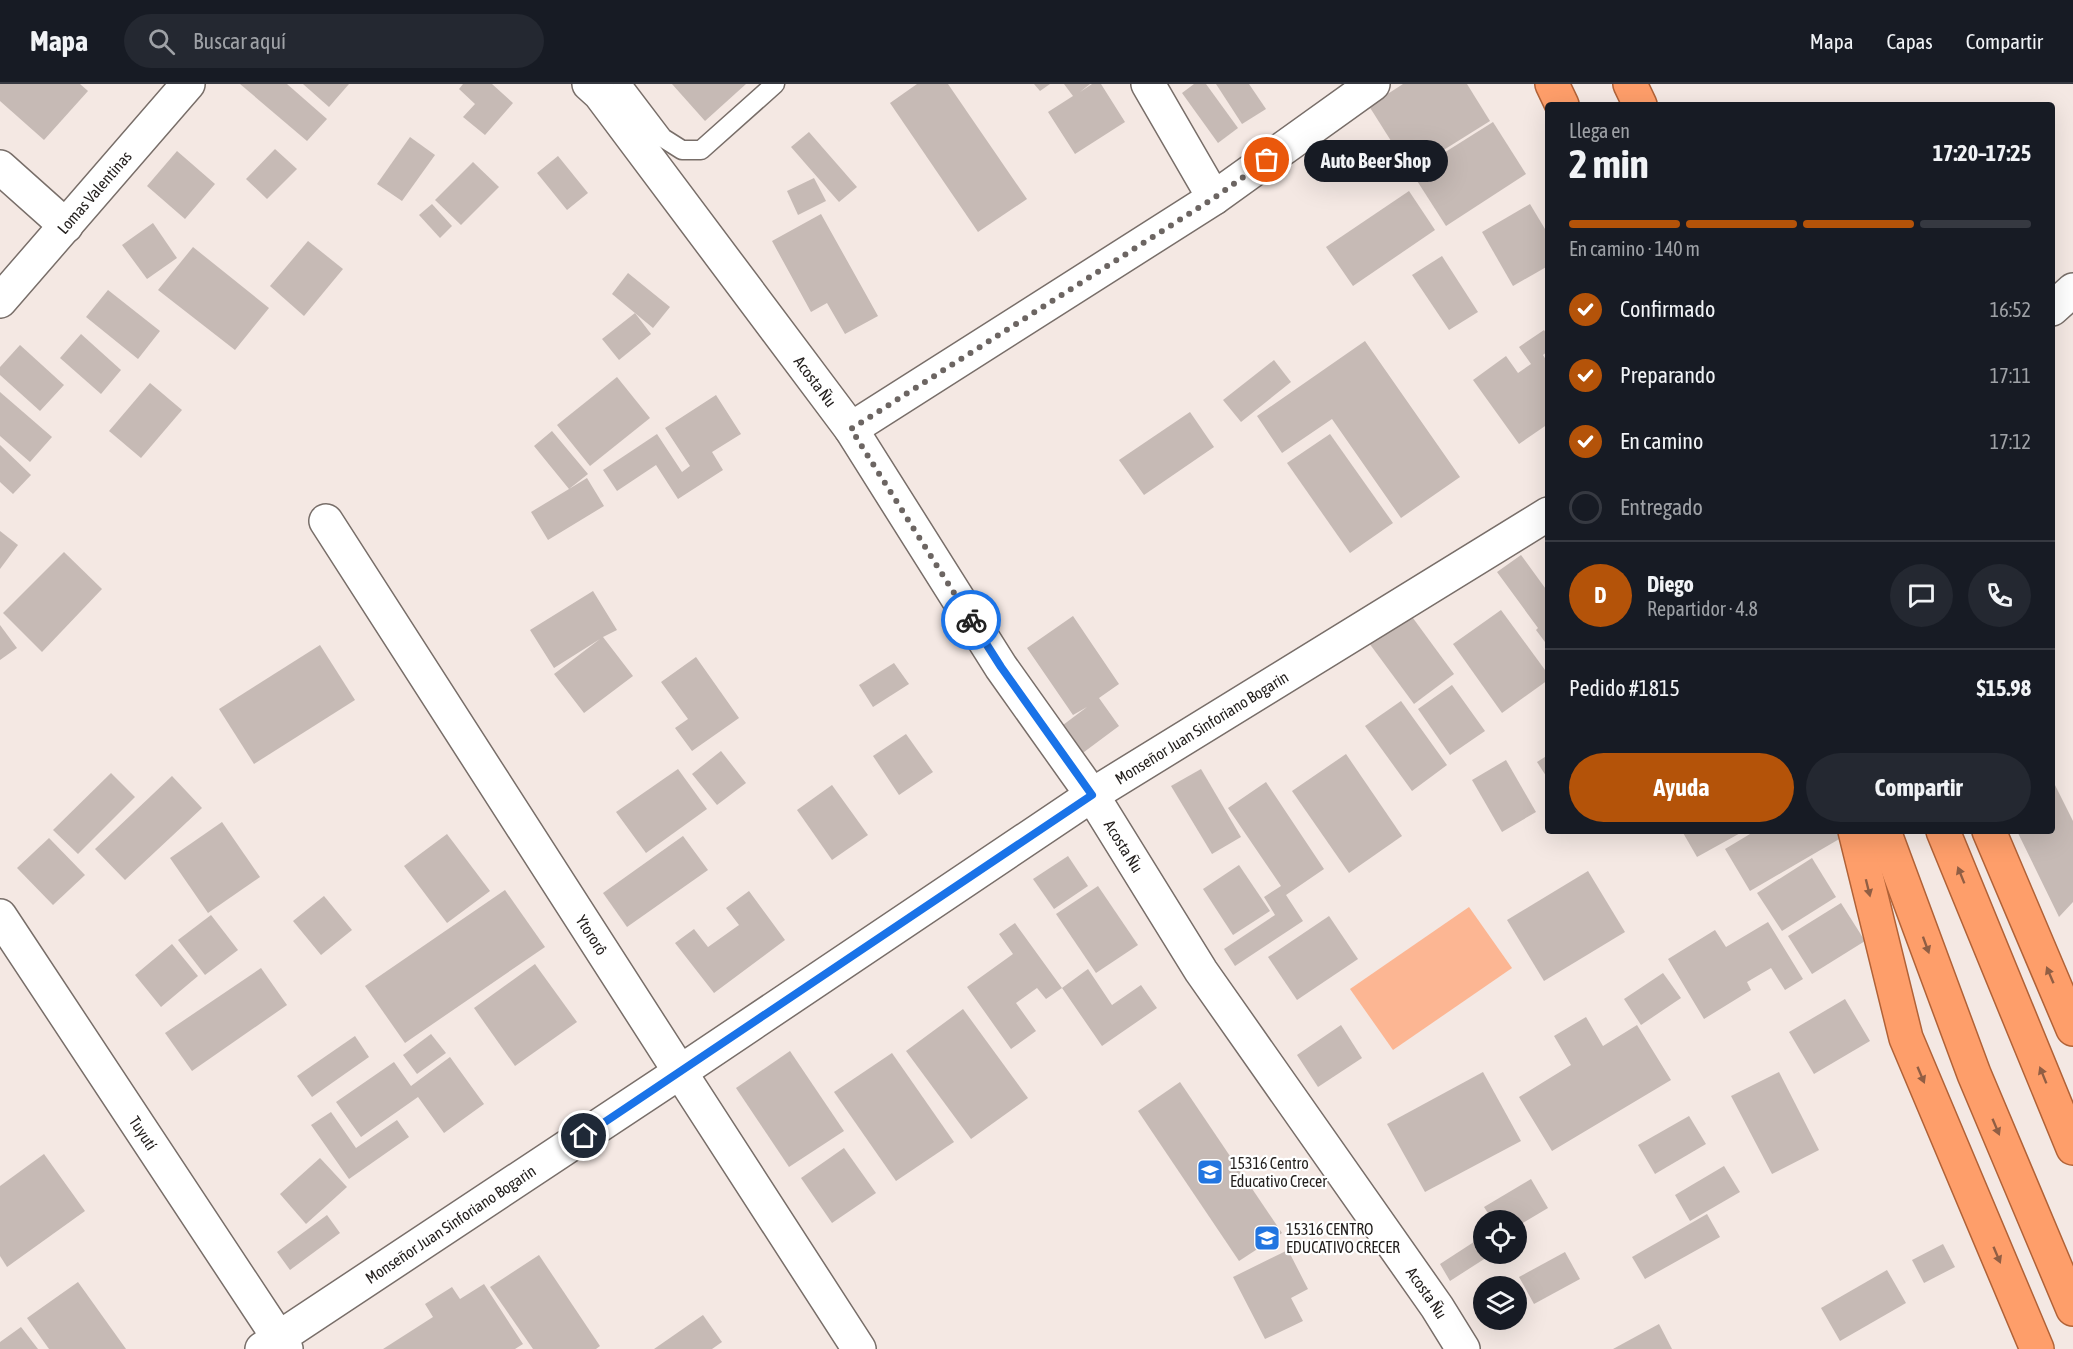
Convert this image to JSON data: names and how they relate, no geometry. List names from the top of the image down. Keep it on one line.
{"streets":{"street":["Lomas Valentinas","Acosta Ñu","Monseñor Juan Sinforiano Bogarin","Ytororô","Tuyutí"]},"crossings":[["Acosta Ñu","Monseñor Juan Sinforiano Bogarin"],["Monseñor Juan Sinforiano Bogarin","Ytororô"],["Monseñor Juan Sinforiano Bogarin","Tuyutí"]],"places":{"other":["Auto Beer Shop"],"school or university":["15316 Centro Educativo Crecer","15316 CENTRO EDUCATIVO CRECER"]},"page":{"header":"Mapa","search":"Buscar aquí","nav":["Mapa","Capas","Compartir"],"heading":["2 min","Llega en","17:20–17:25"],"panel":["Diego","Repartidor · 4.8","Pedido #1815","$15.98"],"bubble":"Auto Beer Shop","bar":"En camino · 140 m","list":[["Confirmado","16:52"],["Preparando","17:11"],["En camino","17:12"],"Entregado"],"round":"D","buttons":["Ayuda","Compartir"]}}
